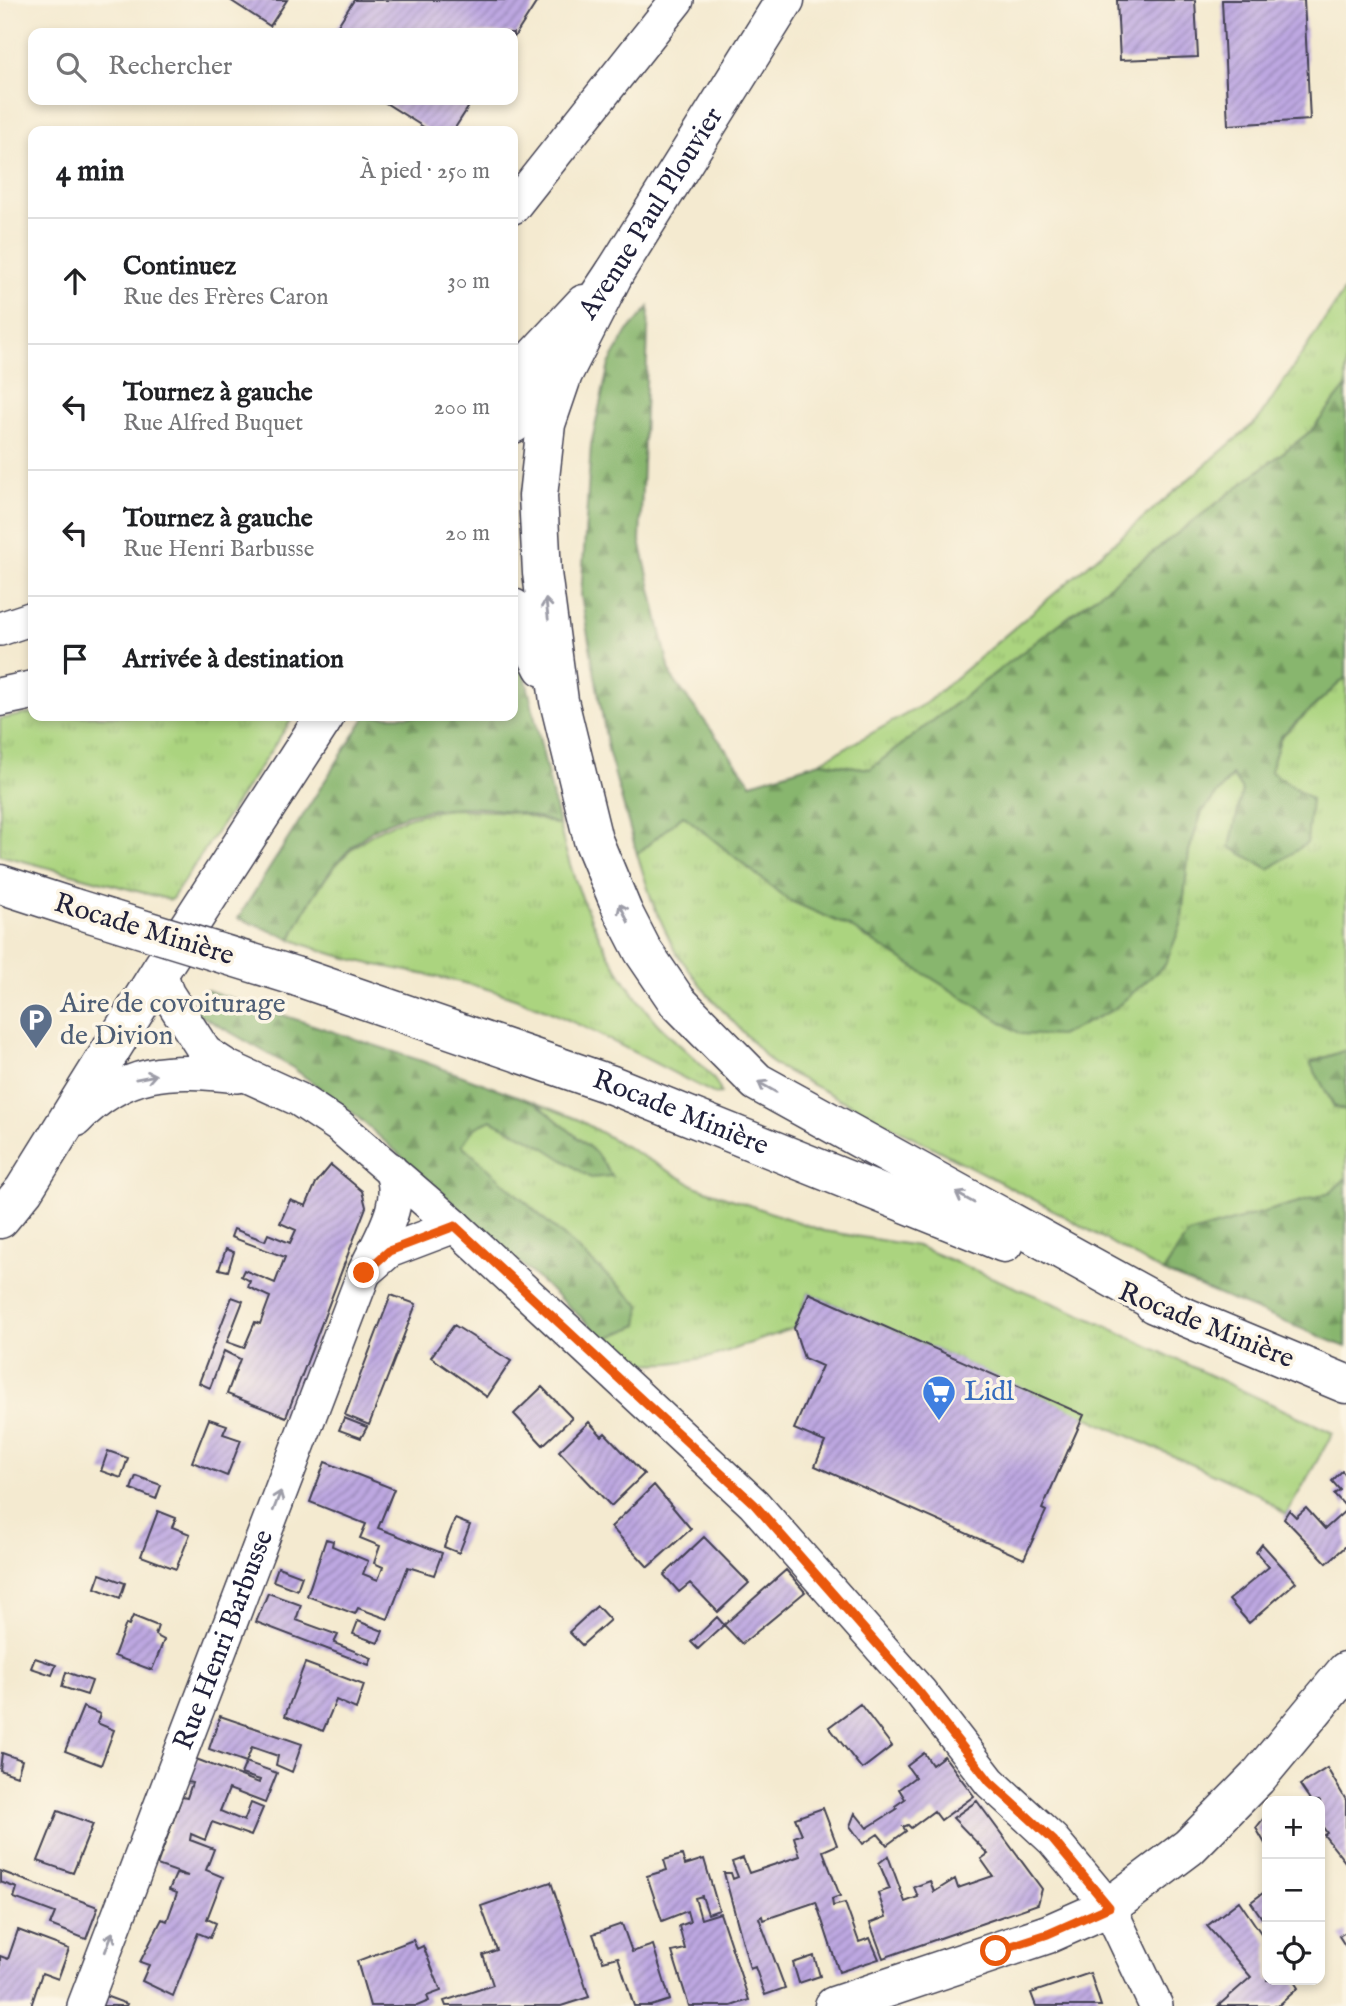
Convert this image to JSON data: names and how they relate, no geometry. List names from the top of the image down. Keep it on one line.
{"streets":{"main road":["Avenue Paul Plouvier","Rocade Minière"],"street":["Rue Henri Barbusse"]},"one_way":["Rue Henri Barbusse"],"places":{"parking":["Aire de covoiturage de Divion"],"supermarket":["Lidl"]},"page":{"search":"Rechercher","heading":["4 min","À pied · 250 m"],"list":[["Continuez","Rue des Frères Caron","30 m"],["Tournez à gauche","Rue Alfred Buquet","200 m"],["Tournez à gauche","Rue Henri Barbusse","20 m"],"Arrivée à destination"],"map_buttons":["+","−"]}}
